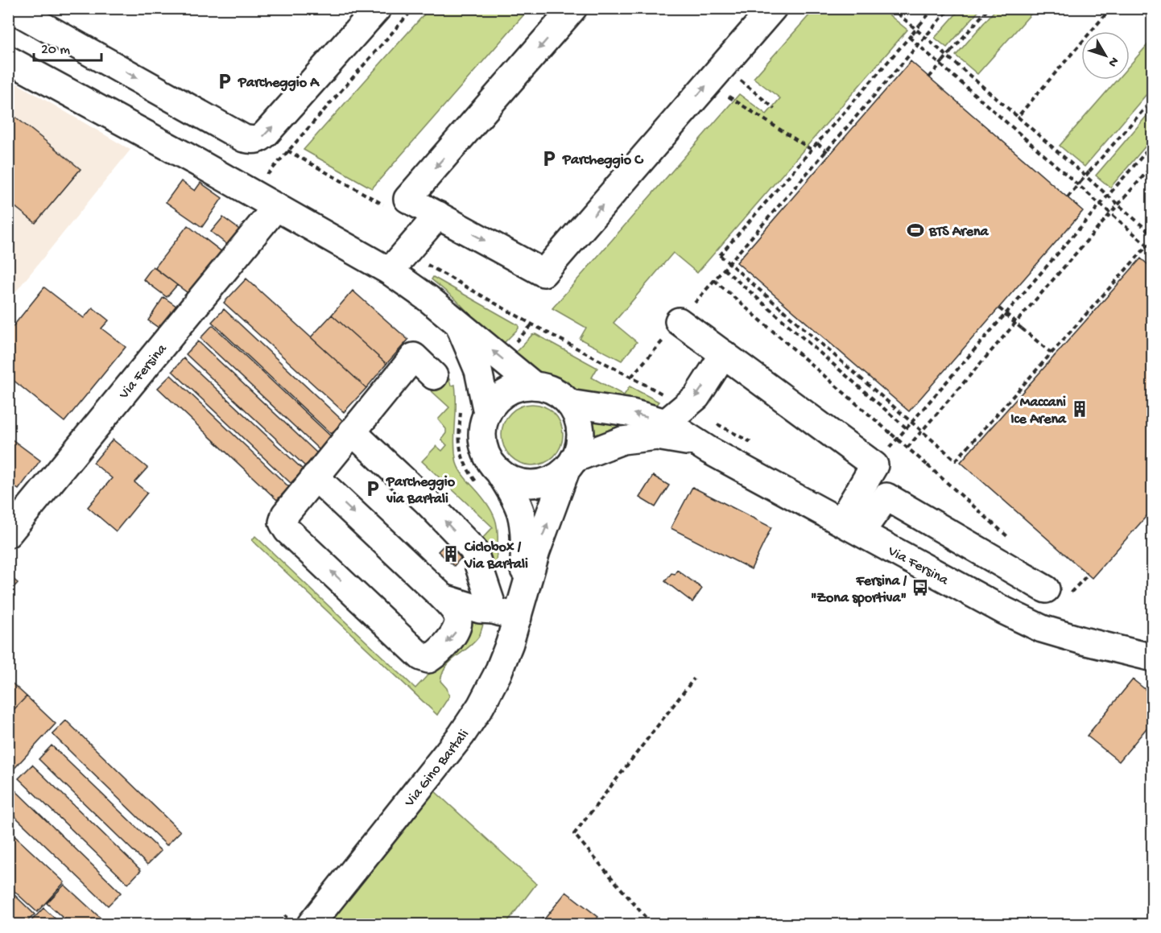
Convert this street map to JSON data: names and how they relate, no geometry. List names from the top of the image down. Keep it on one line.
{"streets":{"street":["Via Fersina","Via Gino Bartali"]},"crossings":[["Via Fersina","Via Gino Bartali"]],"places":{"parking":["Parcheggio A","Parcheggio C","Parcheggio via Bartali"],"sports":["BTS Arena"],"building":["Maccani Ice Arena","Ciclobox / Via Bartali"],"bus stop":["Fersina / \"Zona sportiva\""]},"scale_bar":"20 m","north":"bottom right"}
